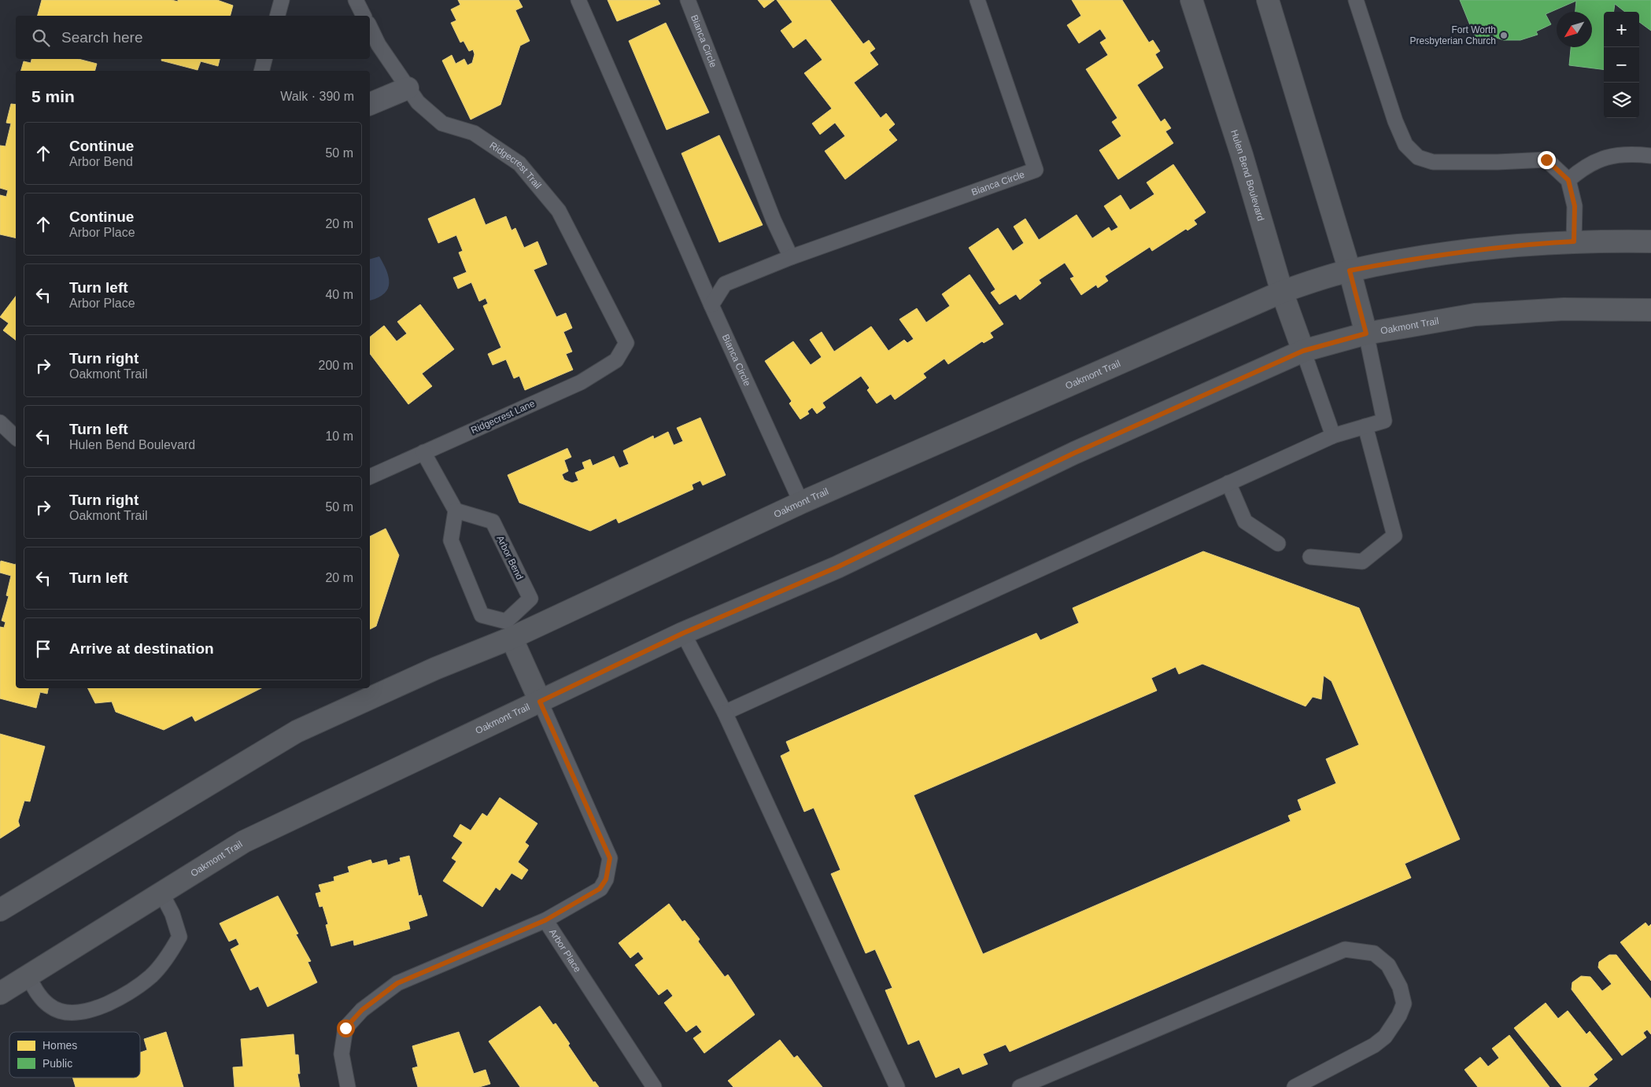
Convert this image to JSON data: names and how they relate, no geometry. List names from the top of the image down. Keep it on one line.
{"streets":{"street":["Hulen Bend Boulevard","Oakmont Trail"],"lane":["Bianca Circle","Ridgecrest Trail","Ridgecrest Lane","Arbor Bend","Arbor Place"]},"crossings":[["Bianca Circle","Oakmont Trail"],["Ridgecrest Trail","Ridgecrest Lane"],["Hulen Bend Boulevard","Oakmont Trail"],["Oakmont Trail","Arbor Bend"],["Oakmont Trail","Arbor Place"]],"places":["Fort Worth Presbyterian Church"],"legend":["Homes","Public"],"north":"bottom left","page":{"map_buttons":["+","−"],"search":"Search here","heading":["5 min","Walk · 390 m"],"list":[["Continue","Arbor Bend","50 m"],["Continue","Arbor Place","20 m"],["Turn left","Arbor Place","40 m"],["Turn right","Oakmont Trail","200 m"],["Turn left","Hulen Bend Boulevard","10 m"],["Turn right","Oakmont Trail","50 m"],["Turn left","20 m"],"Arrive at destination"]}}
